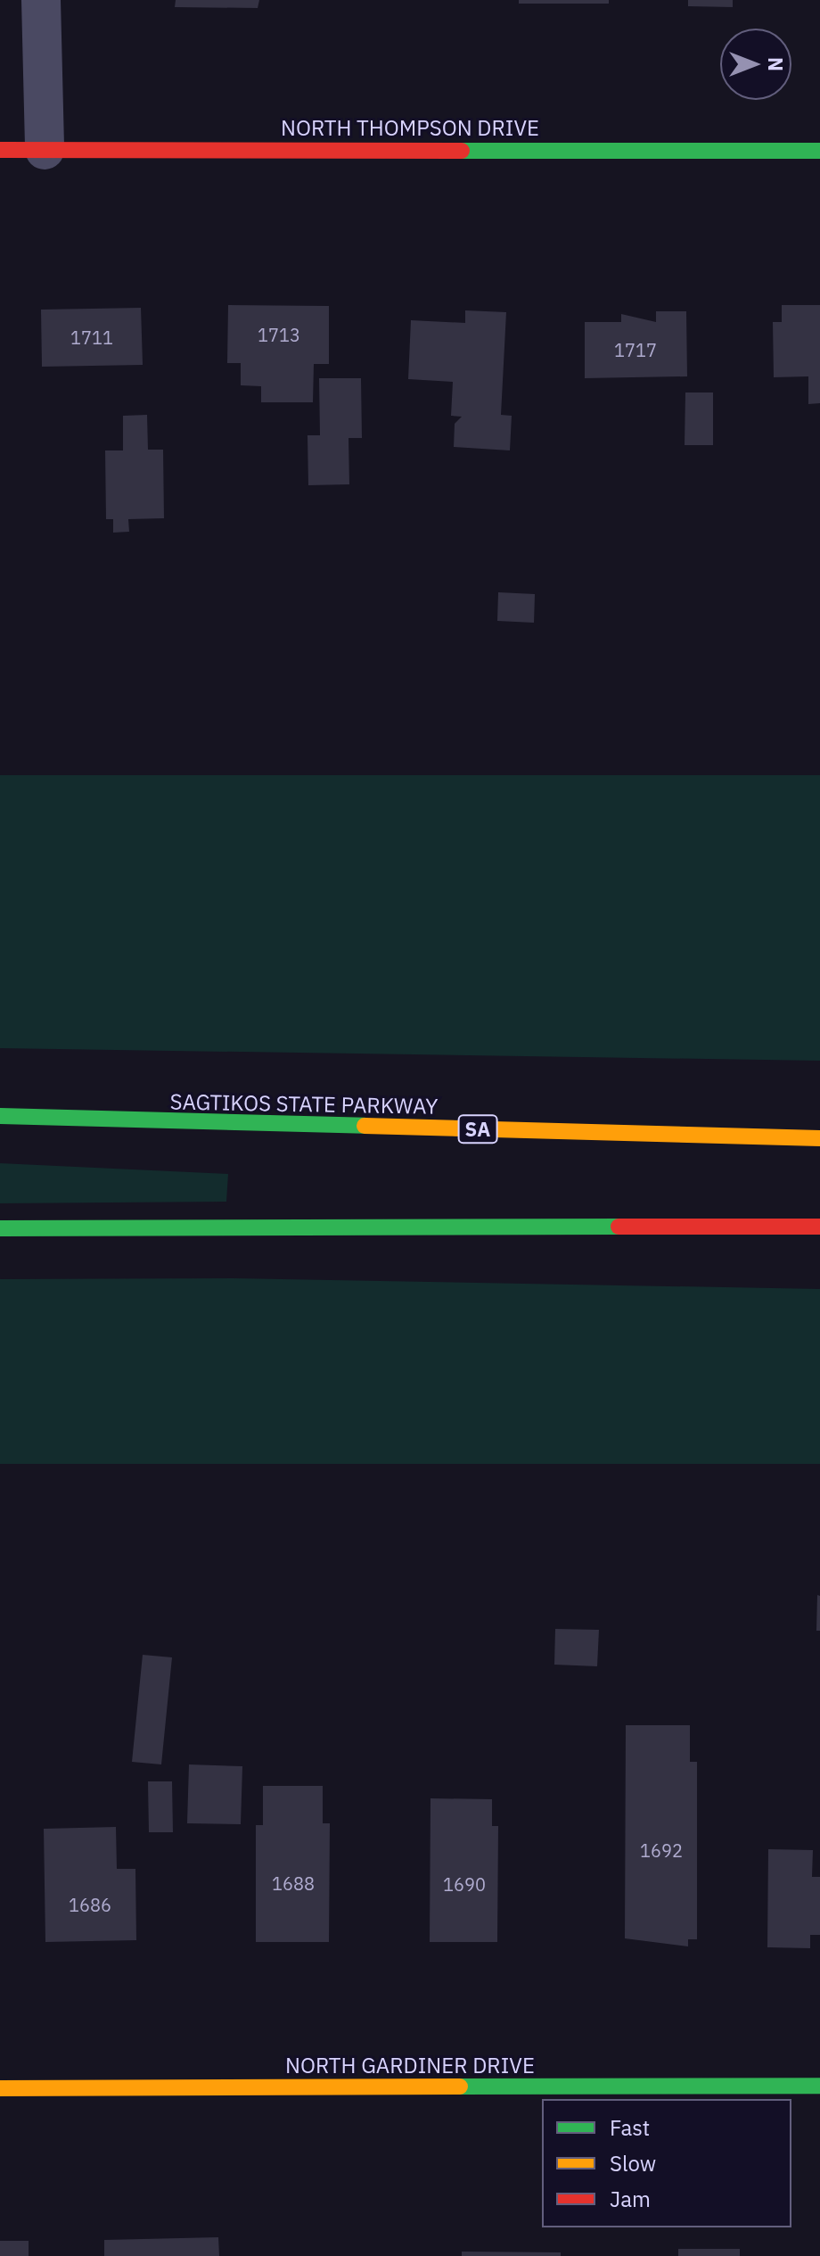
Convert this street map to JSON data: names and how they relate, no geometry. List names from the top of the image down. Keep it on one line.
{"streets":{"main road":["NORTH THOMPSON DRIVE","SAGTIKOS STATE PARKWAY","SA","NORTH GARDINER DRIVE"]},"house_numbers":["1713","1711","1717","1692","1688","1690","1686"],"legend":["Fast","Slow","Jam"],"north":"right"}
